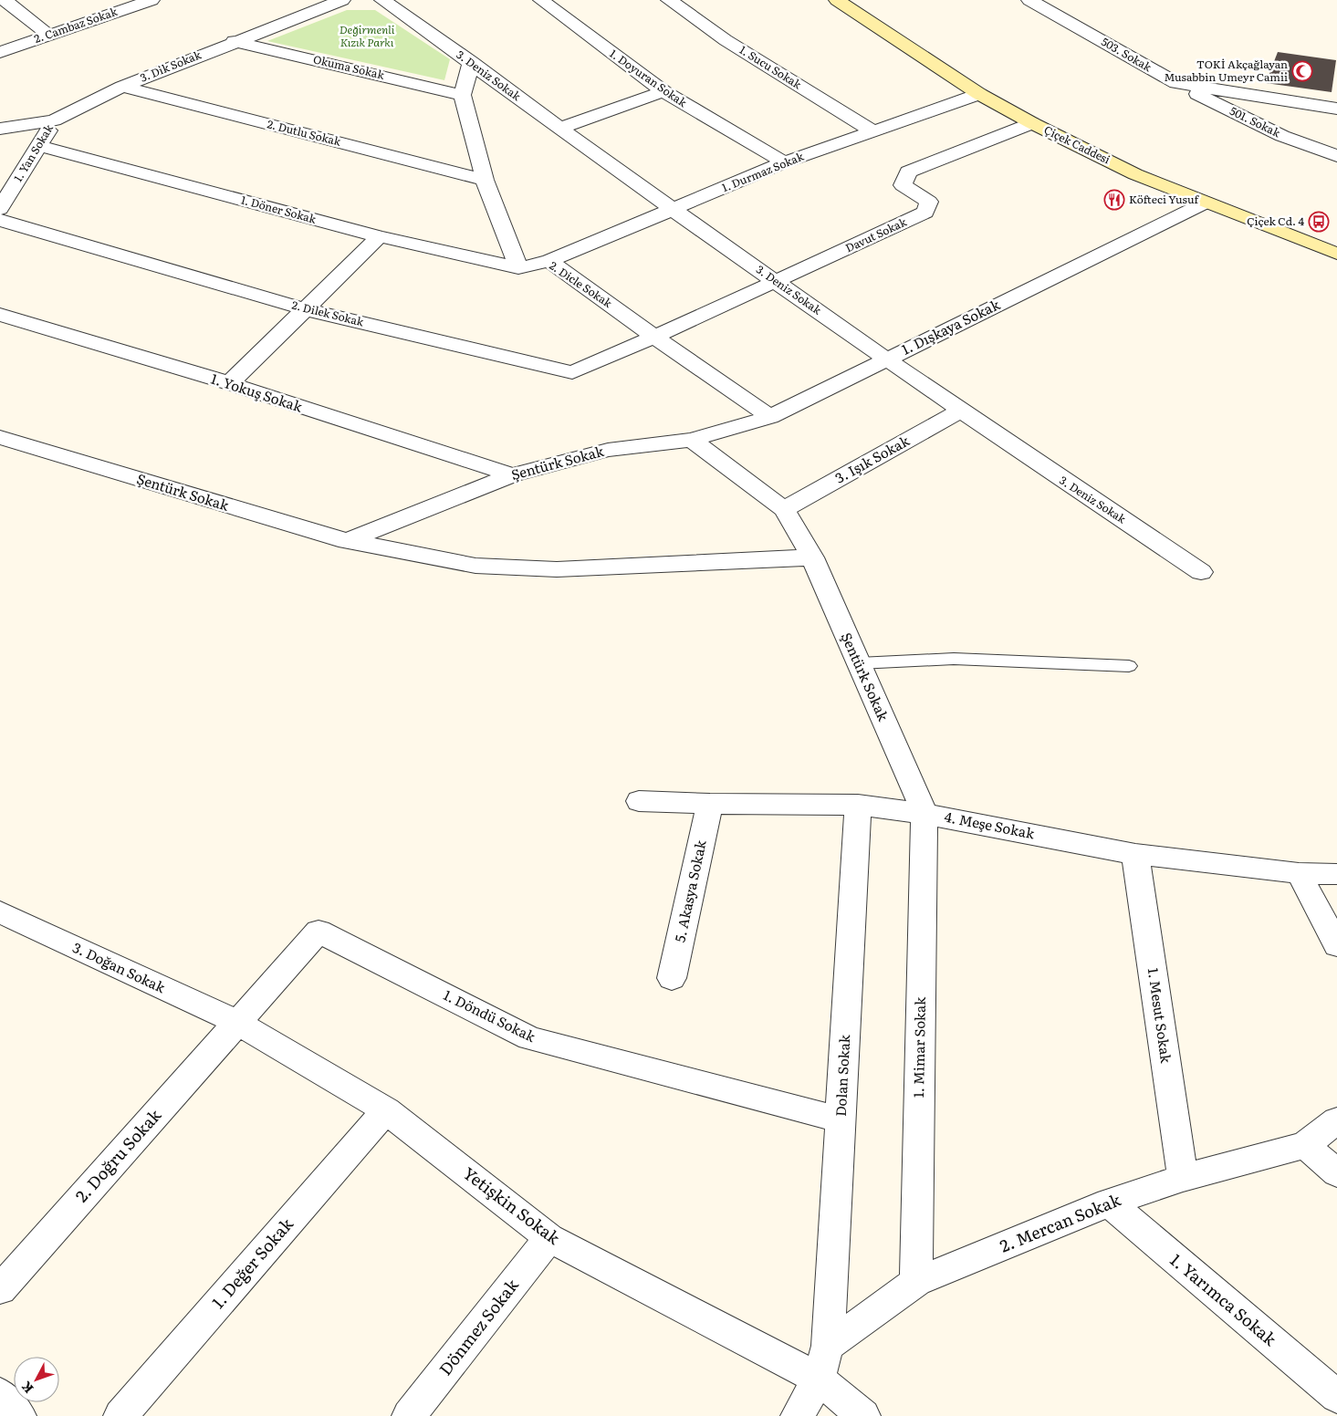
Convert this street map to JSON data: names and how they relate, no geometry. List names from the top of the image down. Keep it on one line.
{"streets":{"main road":["Çiçek Caddesi"],"street":["2. Cambaz Sokak","503. Sokak","3. Dik Sokak","Okuma Sokak","1. Sucu Sokak","3. Deniz Sokak","1. Doyuran Sokak","501. Sokak","2. Dutlu Sokak","1. Yan Sokak","1. Durmaz Sokak","1. Döner Sokak","Davut Sokak","2. Dicle Sokak","2. Dilek Sokak","1. Dışkaya Sokak","1. Yokuş Sokak","3. Işık Sokak","Şentürk Sokak","4. Meşe Sokak","5. Akasya Sokak","3. Doğan Sokak","1. Mesut Sokak","1. Döndü Sokak","1. Mimar Sokak","Dolan Sokak","2. Doğru Sokak","Yetişkin Sokak","2. Mercan Sokak","1. Değer Sokak","1. Yarımca Sokak","Dönmez Sokak"]},"crossings":[["503. Sokak","501. Sokak"],["3. Dik Sokak","Okuma Sokak"],["3. Dik Sokak","2. Dutlu Sokak"],["3. Dik Sokak","1. Yan Sokak"],["1. Sucu Sokak","1. Durmaz Sokak"],["3. Deniz Sokak","1. Durmaz Sokak"],["3. Deniz Sokak","Davut Sokak"],["3. Deniz Sokak","1. Dışkaya Sokak"],["3. Deniz Sokak","3. Işık Sokak"],["1. Doyuran Sokak","1. Durmaz Sokak"],["Çiçek Caddesi","1. Durmaz Sokak"],["Çiçek Caddesi","Davut Sokak"],["Çiçek Caddesi","1. Dışkaya Sokak"],["1. Yan Sokak","1. Döner Sokak"],["1. Durmaz Sokak","2. Dicle Sokak"],["1. Döner Sokak","2. Dicle Sokak"],["Davut Sokak","2. Dicle Sokak"],["Davut Sokak","2. Dilek Sokak"],["2. Dicle Sokak","2. Dilek Sokak"],["2. Dicle Sokak","1. Dışkaya Sokak"],["1. Dışkaya Sokak","Şentürk Sokak"],["1. Yokuş Sokak","Şentürk Sokak"],["3. Işık Sokak","Şentürk Sokak"],["Şentürk Sokak","4. Meşe Sokak"],["Şentürk Sokak","1. Mimar Sokak"],["4. Meşe Sokak","5. Akasya Sokak"],["4. Meşe Sokak","1. Mesut Sokak"],["4. Meşe Sokak","1. Mimar Sokak"],["4. Meşe Sokak","Dolan Sokak"],["3. Doğan Sokak","1. Döndü Sokak"],["3. Doğan Sokak","2. Doğru Sokak"],["3. Doğan Sokak","Yetişkin Sokak"],["1. Mesut Sokak","2. Mercan Sokak"],["1. Döndü Sokak","Dolan Sokak"],["1. Döndü Sokak","2. Doğru Sokak"],["1. Döndü Sokak","Yetişkin Sokak"],["1. Mimar Sokak","2. Mercan Sokak"],["Dolan Sokak","2. Mercan Sokak"],["2. Doğru Sokak","Yetişkin Sokak"],["Yetişkin Sokak","1. Değer Sokak"],["Yetişkin Sokak","Dönmez Sokak"],["2. Mercan Sokak","1. Yarımca Sokak"]],"parks":["Değirmenli Kızık Parkı"],"places":{"mosque":["TOKİ Akçağlayan Musabbin Umeyr Camii"],"restaurant":["Köfteci Yusuf"],"bus stop":["Çiçek Cd. 4"]},"north":"bottom left"}
